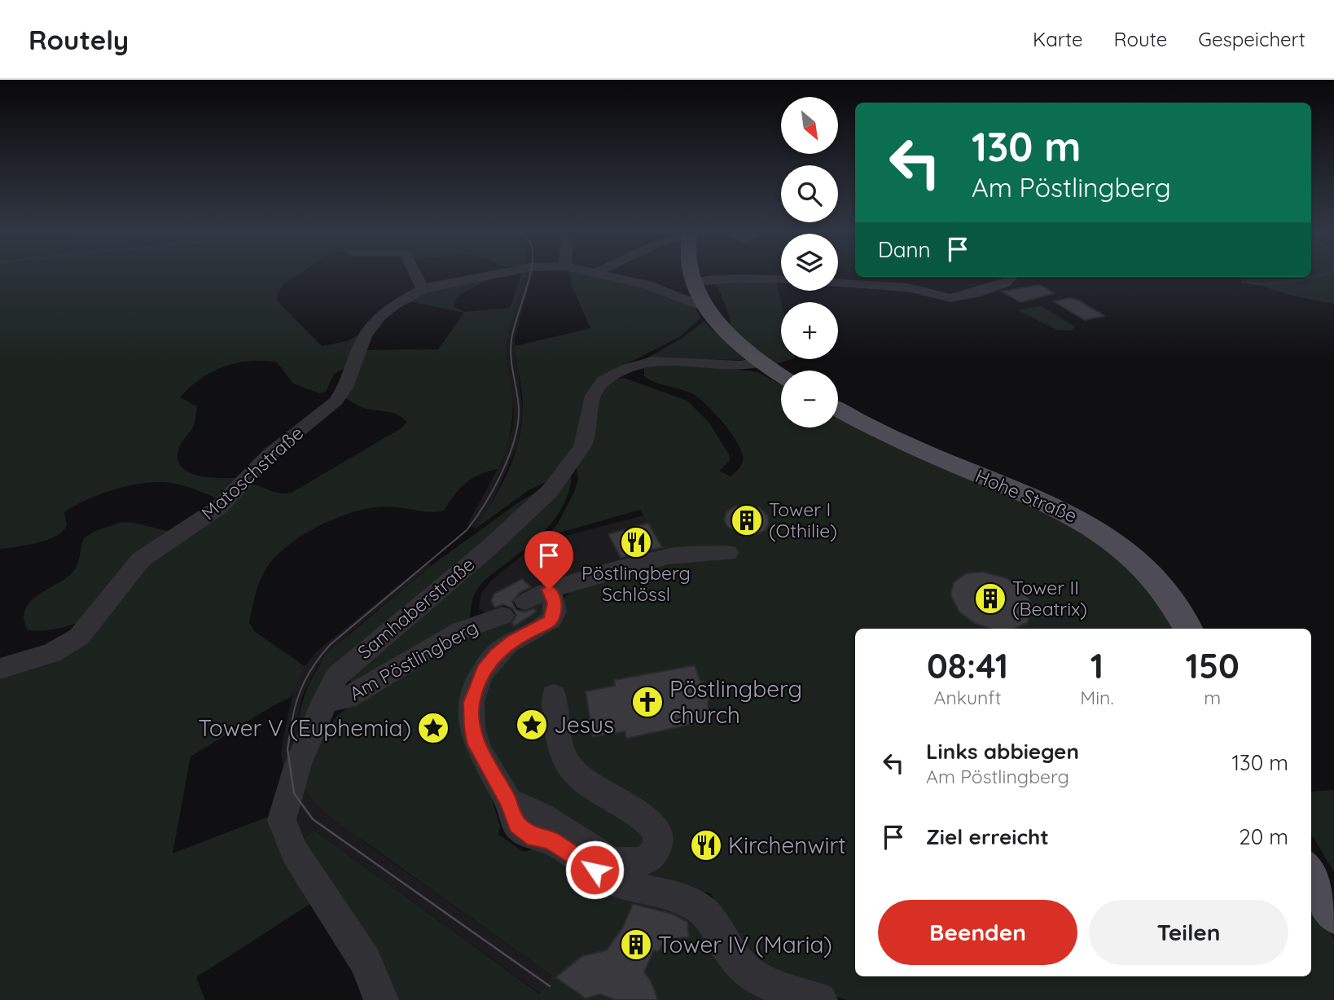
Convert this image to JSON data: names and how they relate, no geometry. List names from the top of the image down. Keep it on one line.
{"streets":{"main road":["Hohe Straße"],"street":["Matoschstraße","Samhaberstraße","Am Pöstlingberg"]},"crossings":[["Samhaberstraße","Am Pöstlingberg"]],"places":{"building":["Tower I (Othilie)","Tower II (Beatrix)","Tower IV (Maria)"],"restaurant":["Pöstlingberg Schlössl","Kirchenwirt"],"church":["Pöstlingberg church"],"place":["Jesus","Tower V (Euphemia)"]},"north":"bottom right","page":{"header":"Routely","nav":["Karte","Route","Gespeichert"],"map_buttons":["+","−"],"turn":["130 m","Am Pöstlingberg"],"then":"Dann","eta":["08:41","Ankunft","1","Min.","150","m"],"list":[{"name":"Links abbiegen","note":"Am Pöstlingberg","value":"130 m"},{"name":"Ziel erreicht","value":"20 m"}],"buttons":["Beenden","Teilen"]}}
